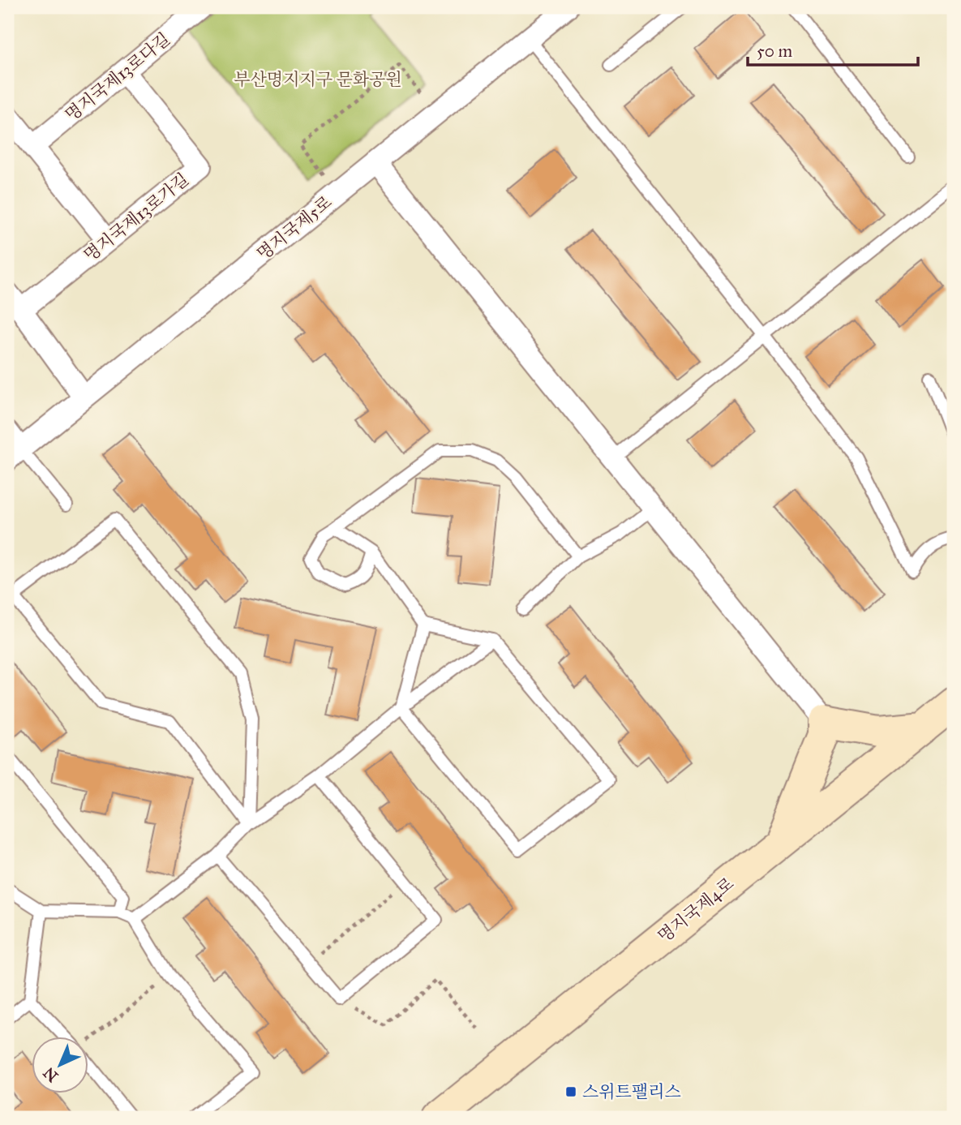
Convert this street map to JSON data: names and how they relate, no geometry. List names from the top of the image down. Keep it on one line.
{"streets":{"main road":["명지국제4로"],"street":["명지국제13로다길","명지국제13로가길","명지국제5로"]},"crossings":[["명지국제13로다길","명지국제13로가길"]],"parks":["부산명지지구 문화공원"],"places":{"transit":["스위트팰리스"]},"scale_bar":"50 m","north":"bottom left"}
